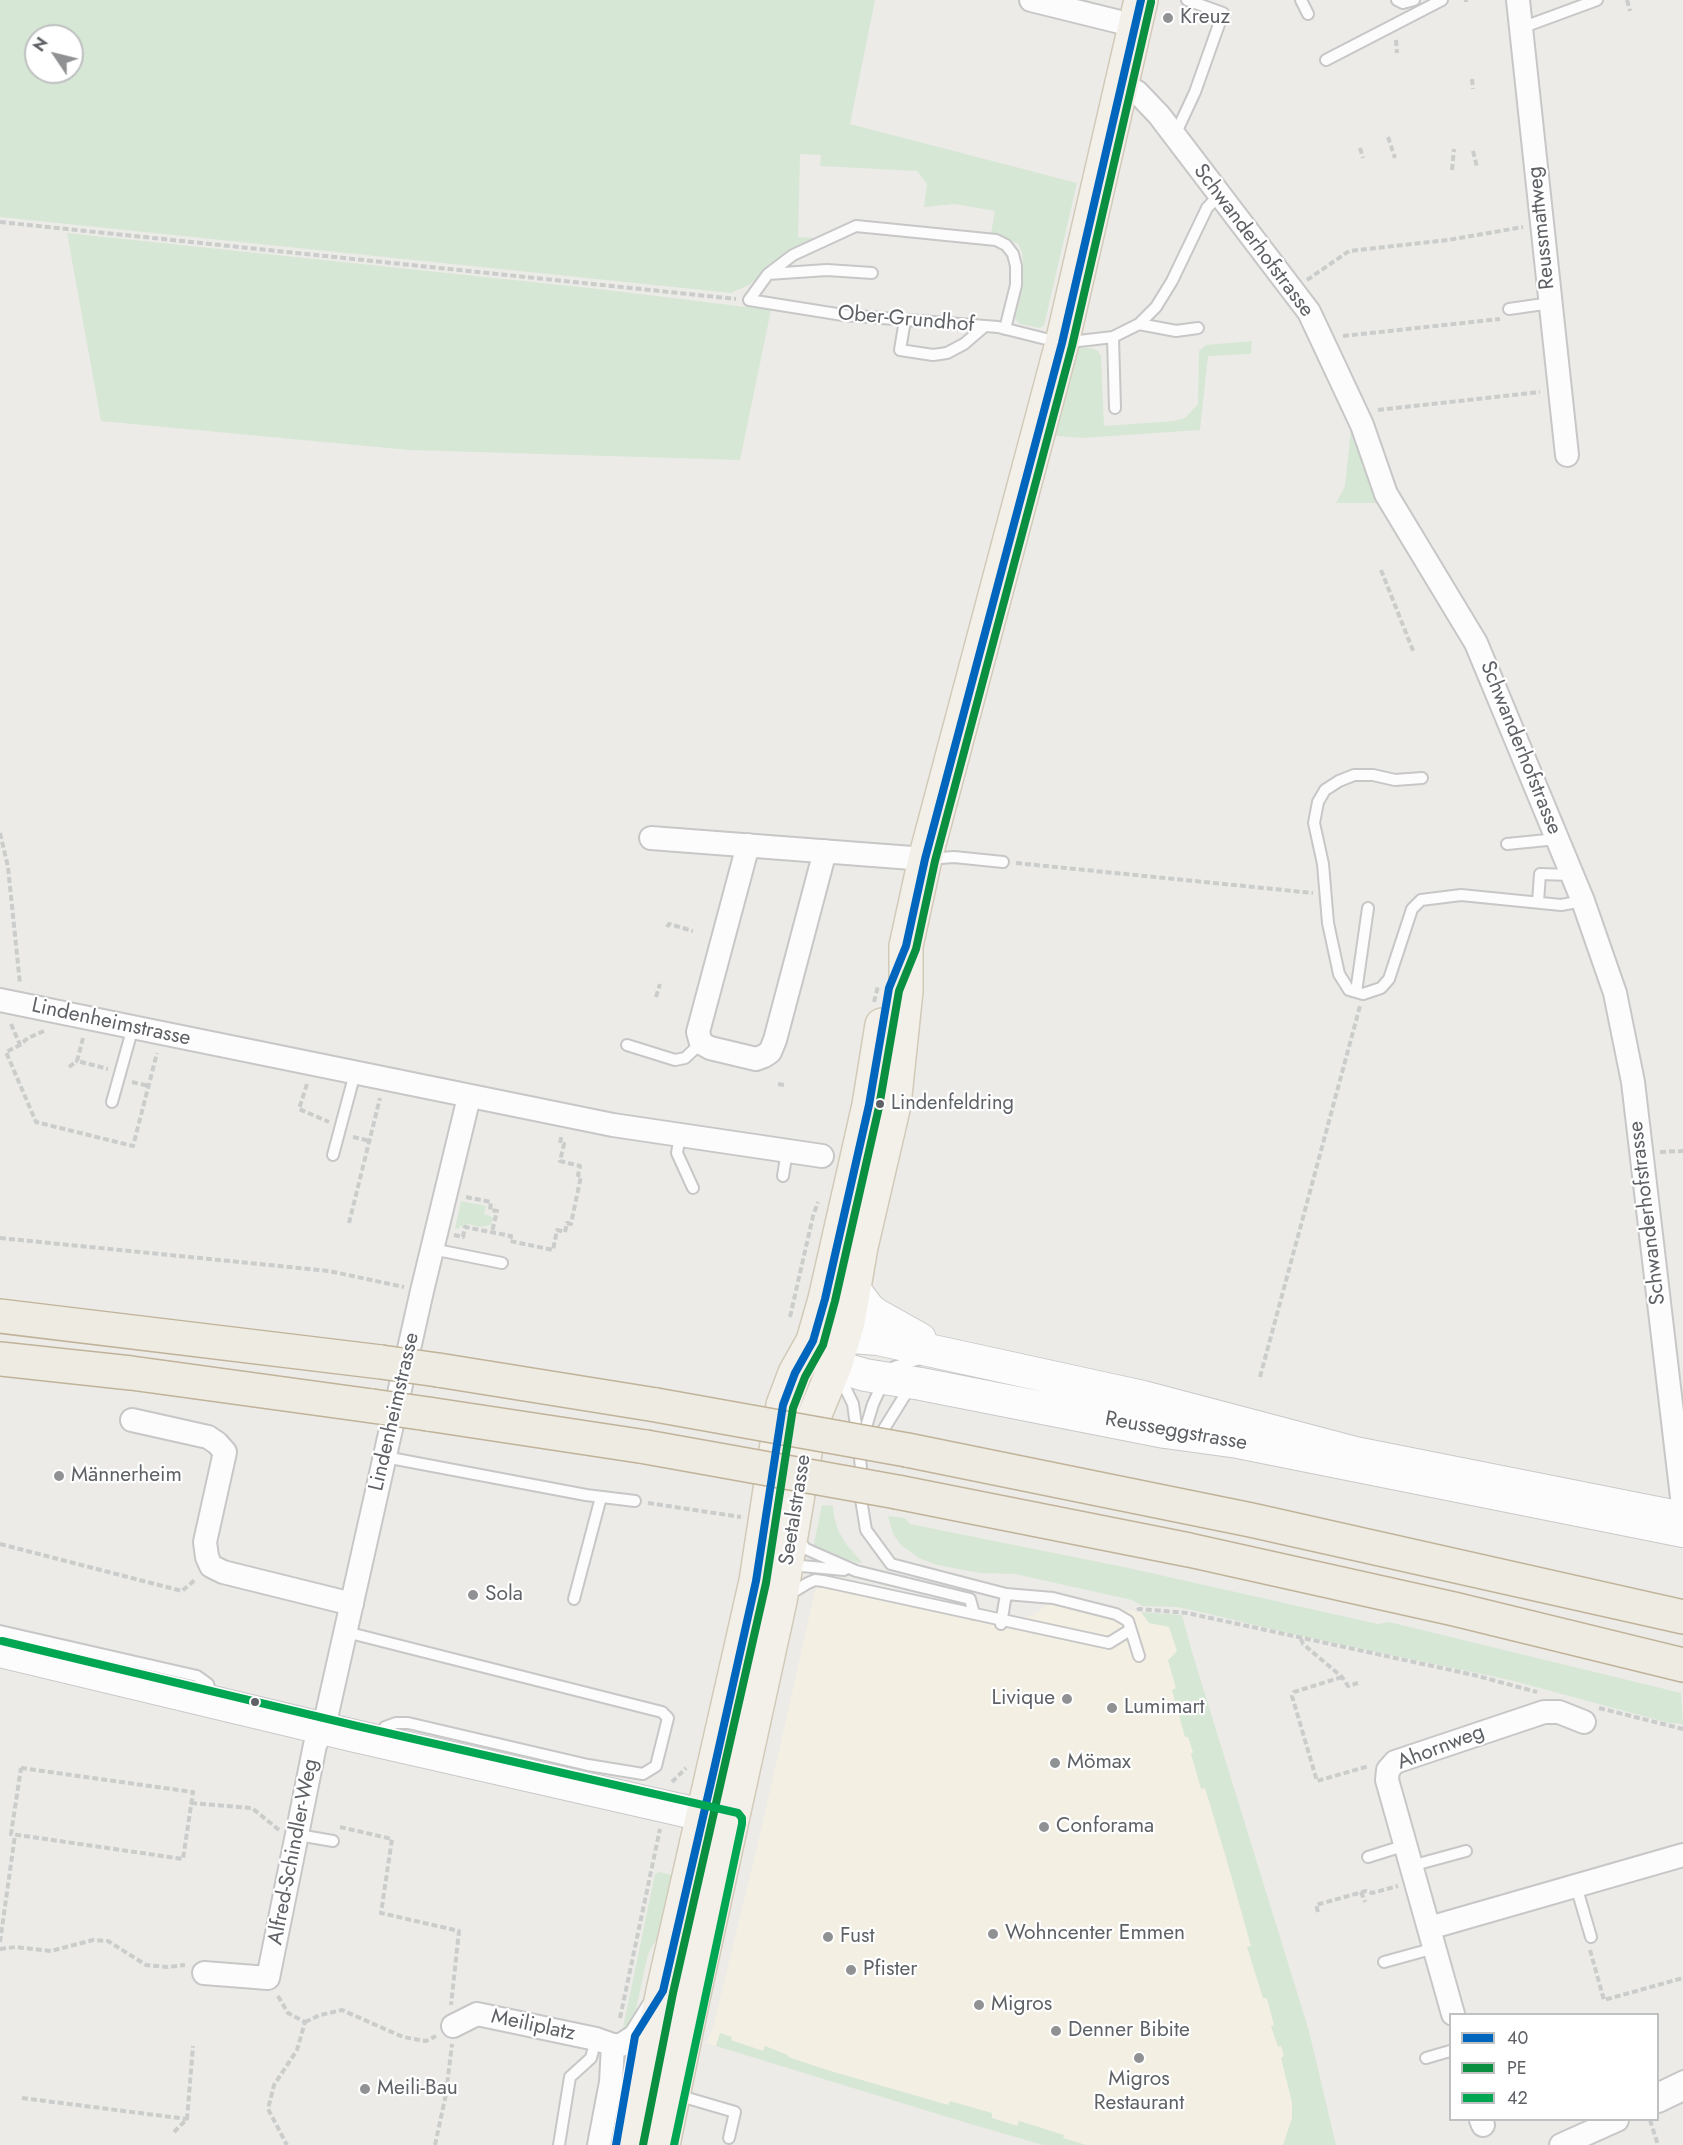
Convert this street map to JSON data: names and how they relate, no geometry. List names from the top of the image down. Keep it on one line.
{"streets":{"main road":["Reusseggstrasse","Seetalstrasse"],"street":["Reussmattweg","Schwanderhofstrasse","Lindenheimstrasse","Ahornweg","Alfred-Schindler-Weg","Meiliplatz"],"lane":["Ober-Grundhof"]},"crossings":[["Schwanderhofstrasse","Reusseggstrasse"],["Schwanderhofstrasse","Seetalstrasse"],["Ober-Grundhof","Seetalstrasse"],["Lindenheimstrasse","Alfred-Schindler-Weg"],["Reusseggstrasse","Seetalstrasse"]],"places":["Kreuz","Lindenfeldring","Männerheim","Sola","Livique","Lumimart","Mömax","Conforama","Wohncenter Emmen","Fust","Pfister","Migros","Denner Bibite","Migros Restaurant","Meili-Bau"],"lines":["transit line 40","transit line PE","transit line 42"],"legend":["40","PE","42"],"north":"top left"}
